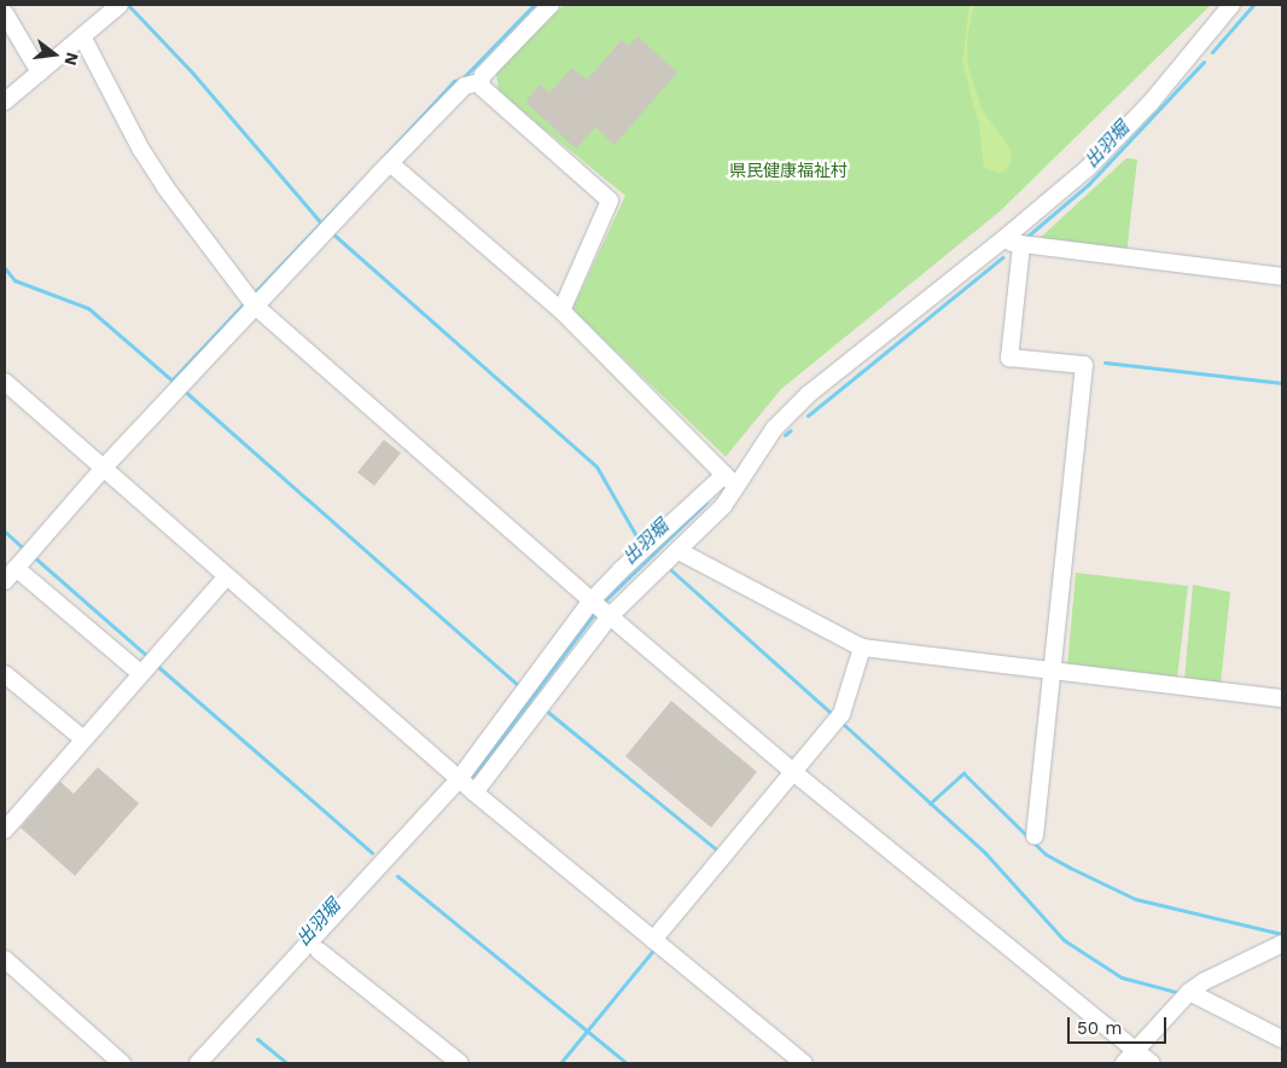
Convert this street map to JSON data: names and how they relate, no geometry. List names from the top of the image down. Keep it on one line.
{"water":["出羽堀"],"parks":["県民健康福祉村"],"scale_bar":"50 m","north":"right"}
